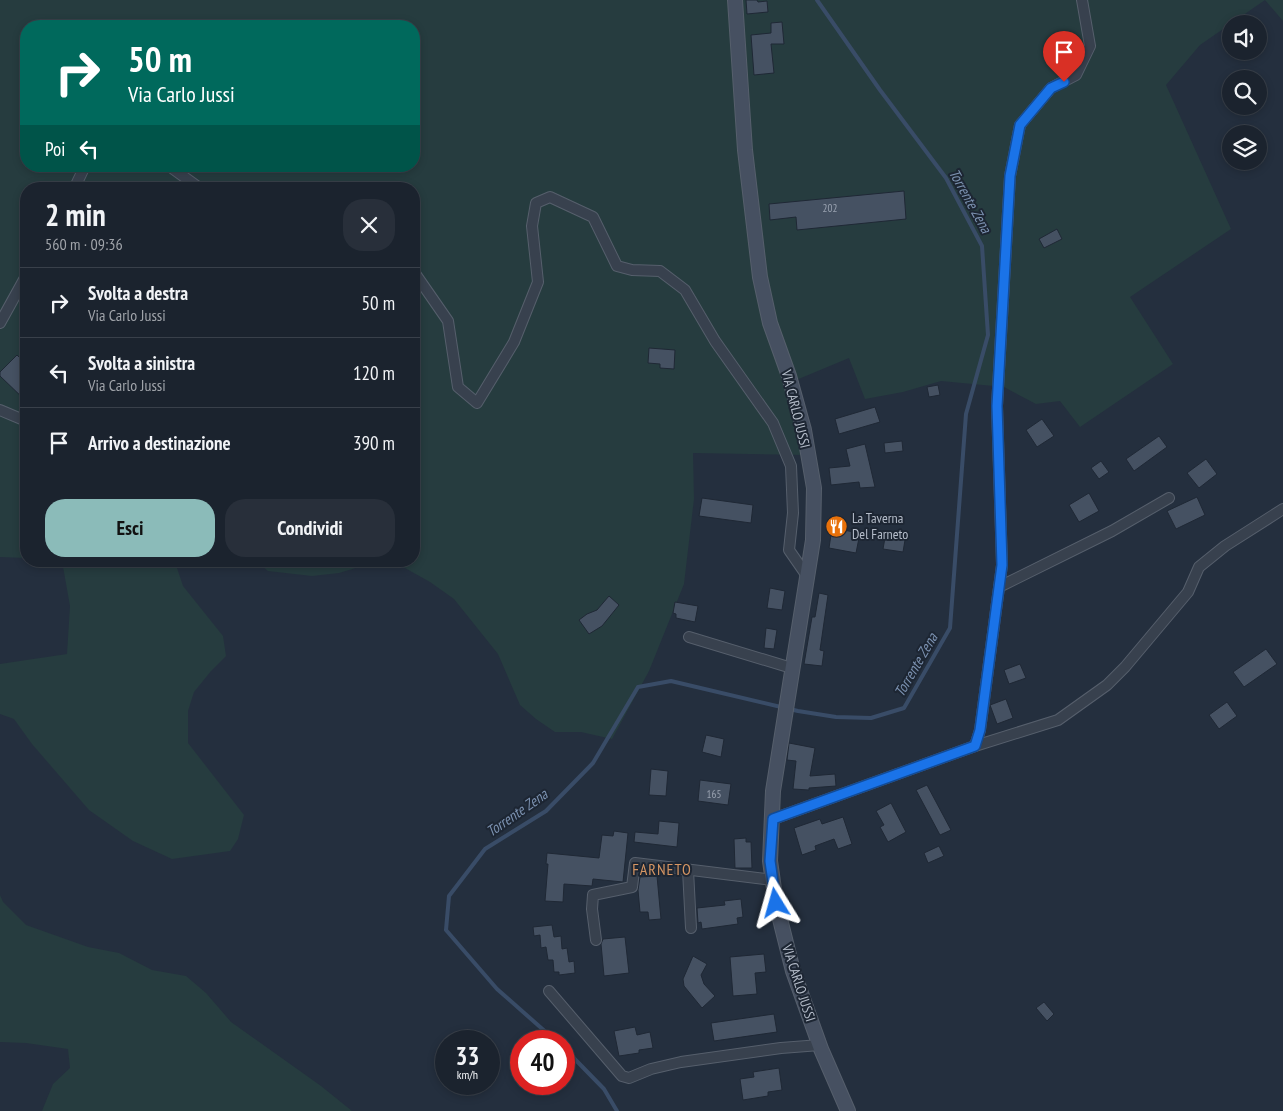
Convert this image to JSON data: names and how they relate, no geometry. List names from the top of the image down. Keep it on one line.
{"streets":{"street":["VIA CARLO JUSSI"]},"districts":["FARNETO"],"water":["Torrente Zena"],"places":{"restaurant":["La Taverna Del Farneto"]},"house_numbers":["202","165"],"page":{"turn":["50 m","Via Carlo Jussi"],"then":"Poi","heading":["2 min","560 m · 09:36"],"list":[{"name":"Svolta a destra","note":"Via Carlo Jussi","value":"50 m"},{"name":"Svolta a sinistra","note":"Via Carlo Jussi","value":"120 m"},{"name":"Arrivo a destinazione","value":"390 m"}],"buttons":["Esci","Condividi"],"speed":"33 km/h","limit":"40"}}
